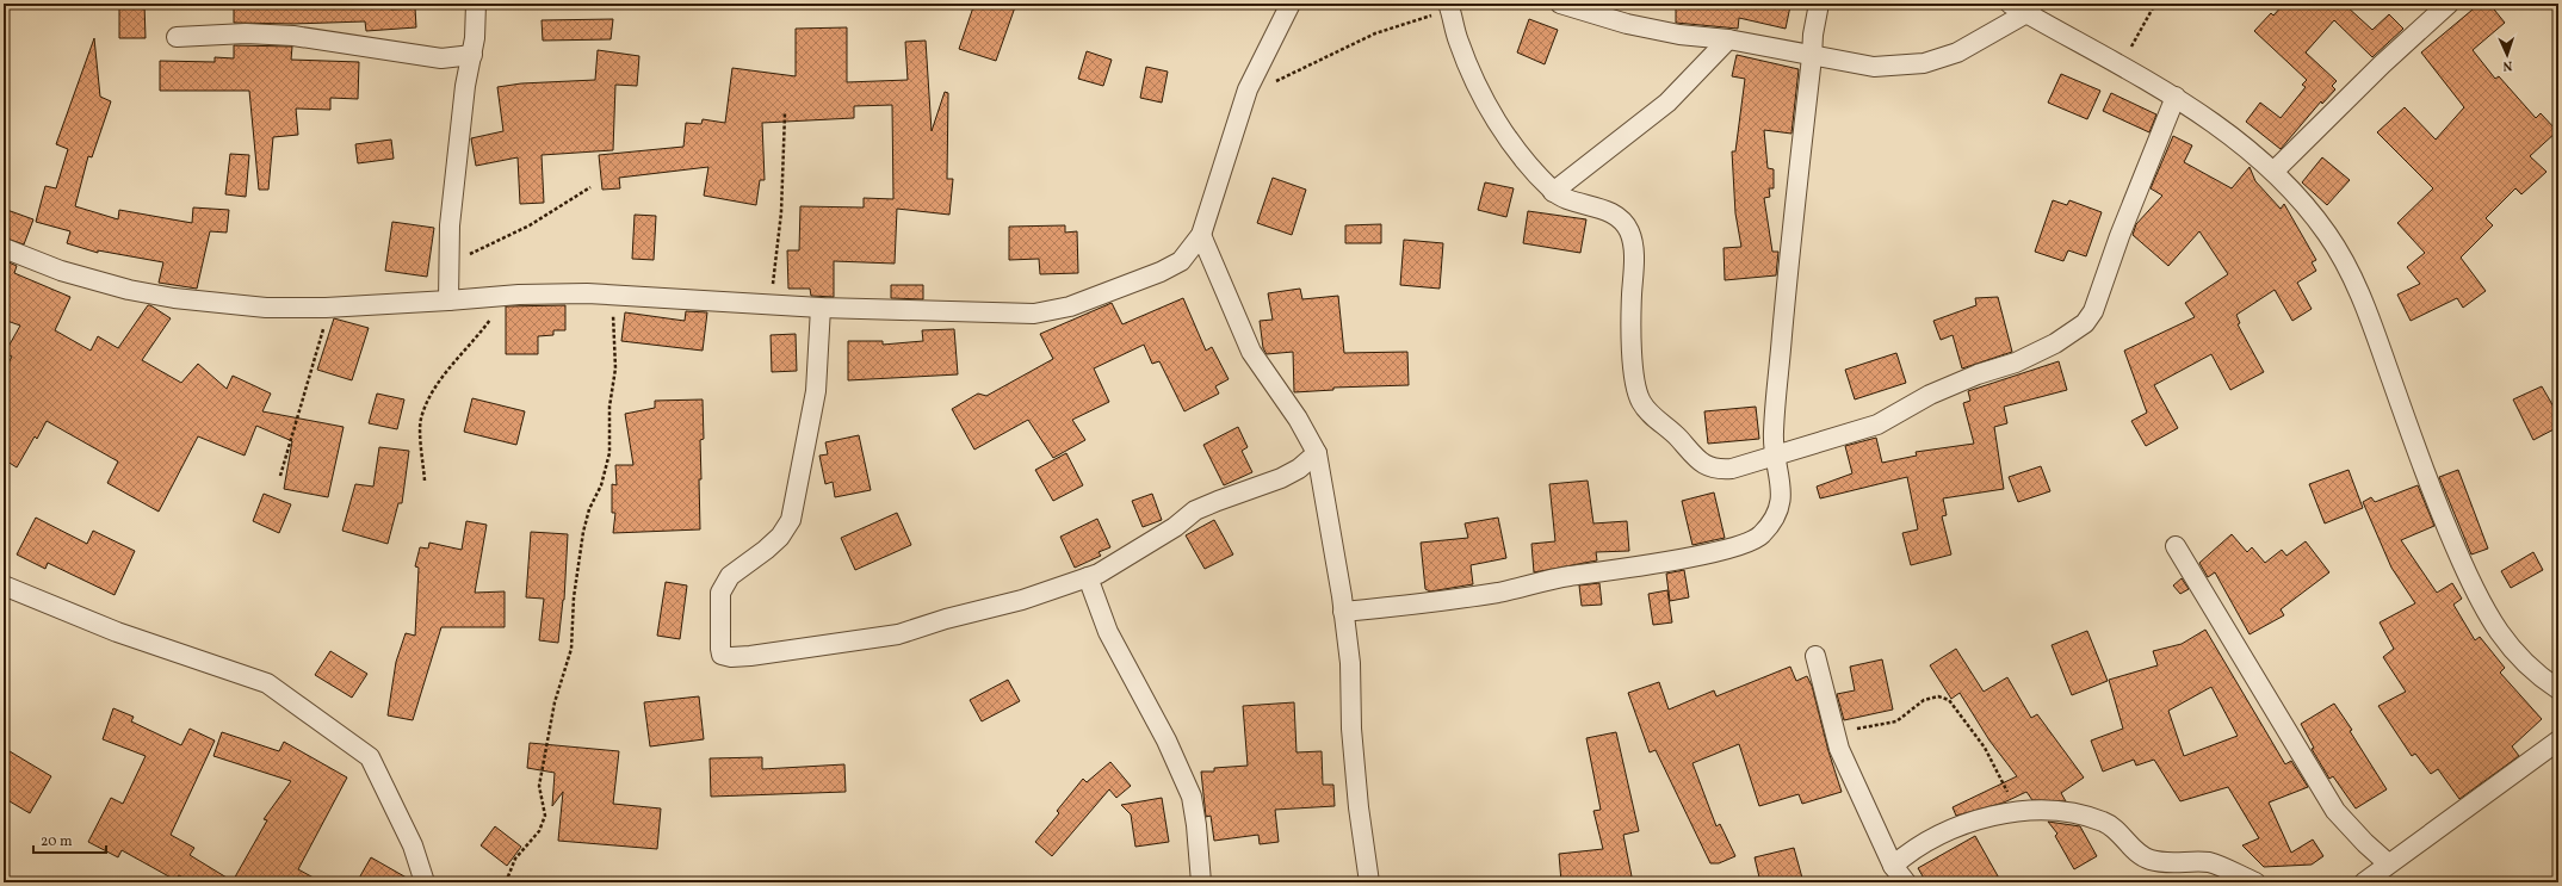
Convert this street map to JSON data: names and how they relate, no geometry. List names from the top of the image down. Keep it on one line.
{"scale_bar":"20 m","north":"bottom"}
